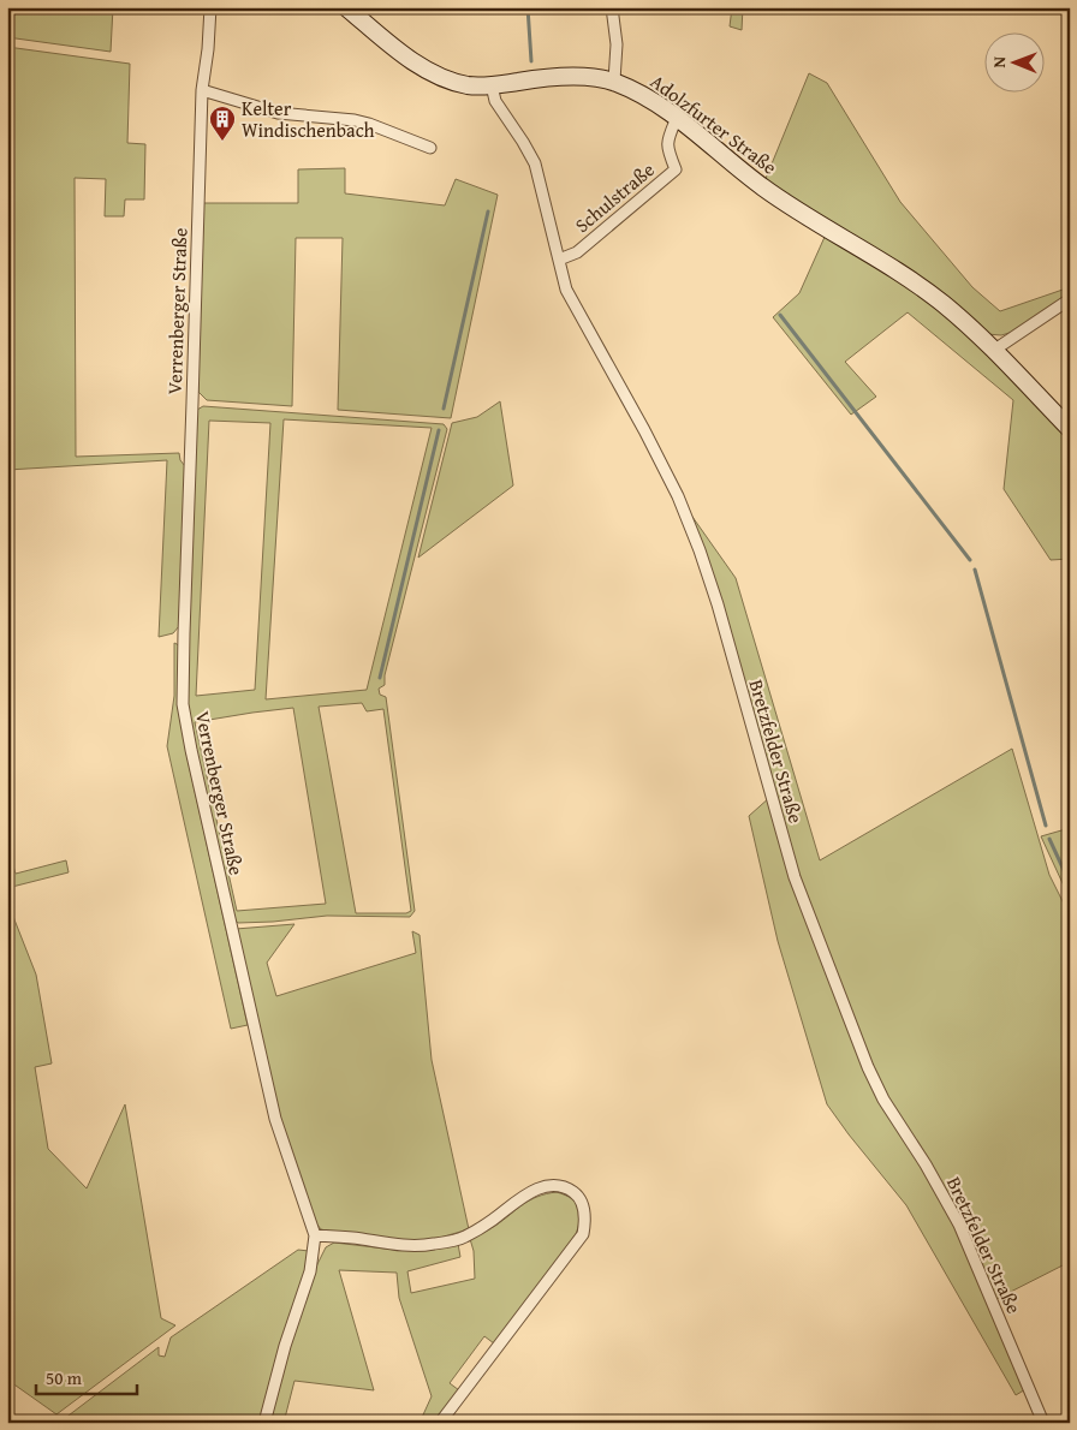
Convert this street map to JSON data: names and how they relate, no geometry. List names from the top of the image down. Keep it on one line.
{"streets":{"main road":["Adolzfurter Straße"],"street":["Schulstraße","Verrenberger Straße","Bretzfelder Straße"]},"crossings":[["Adolzfurter Straße","Schulstraße"],["Adolzfurter Straße","Bretzfelder Straße"],["Schulstraße","Bretzfelder Straße"]],"places":{"building":["Kelter Windischenbach"]},"scale_bar":"50 m","north":"left"}
